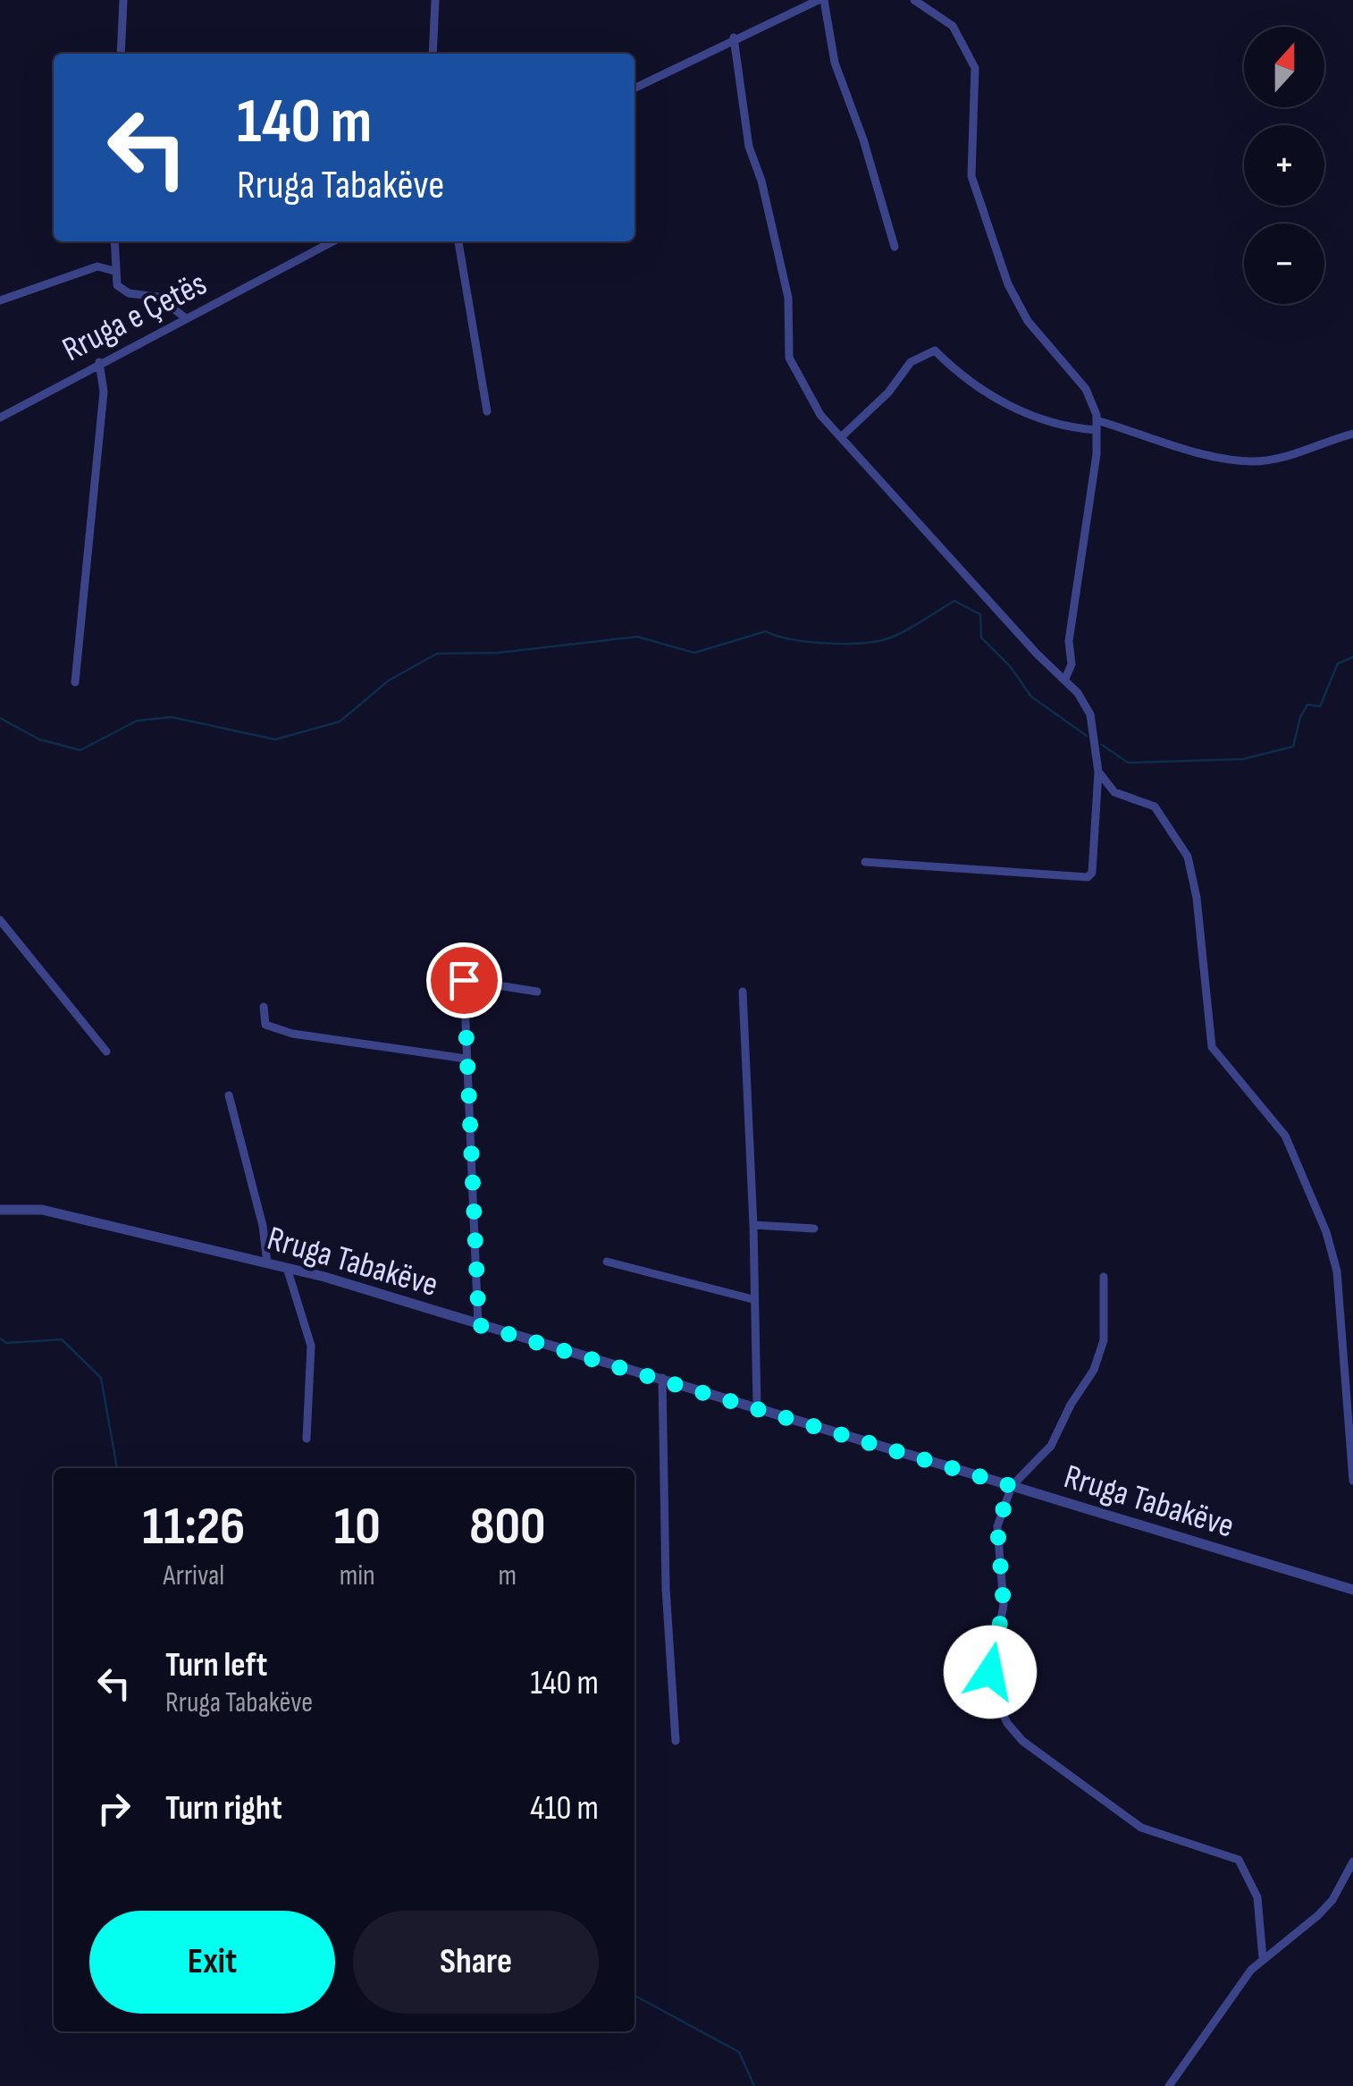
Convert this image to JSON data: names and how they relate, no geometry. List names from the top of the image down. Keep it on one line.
{"streets":{"street":["Rruga e Çetës","Rruga Tabakëve"]},"north":"top","page":{"map_buttons":["+","−"],"turn":["140 m","Rruga Tabakëve"],"eta":["11:26","Arrival","10","min","800","m"],"list":[{"name":"Turn left","note":"Rruga Tabakëve","value":"140 m"},{"name":"Turn right","value":"410 m"}],"buttons":["Exit","Share"]}}
